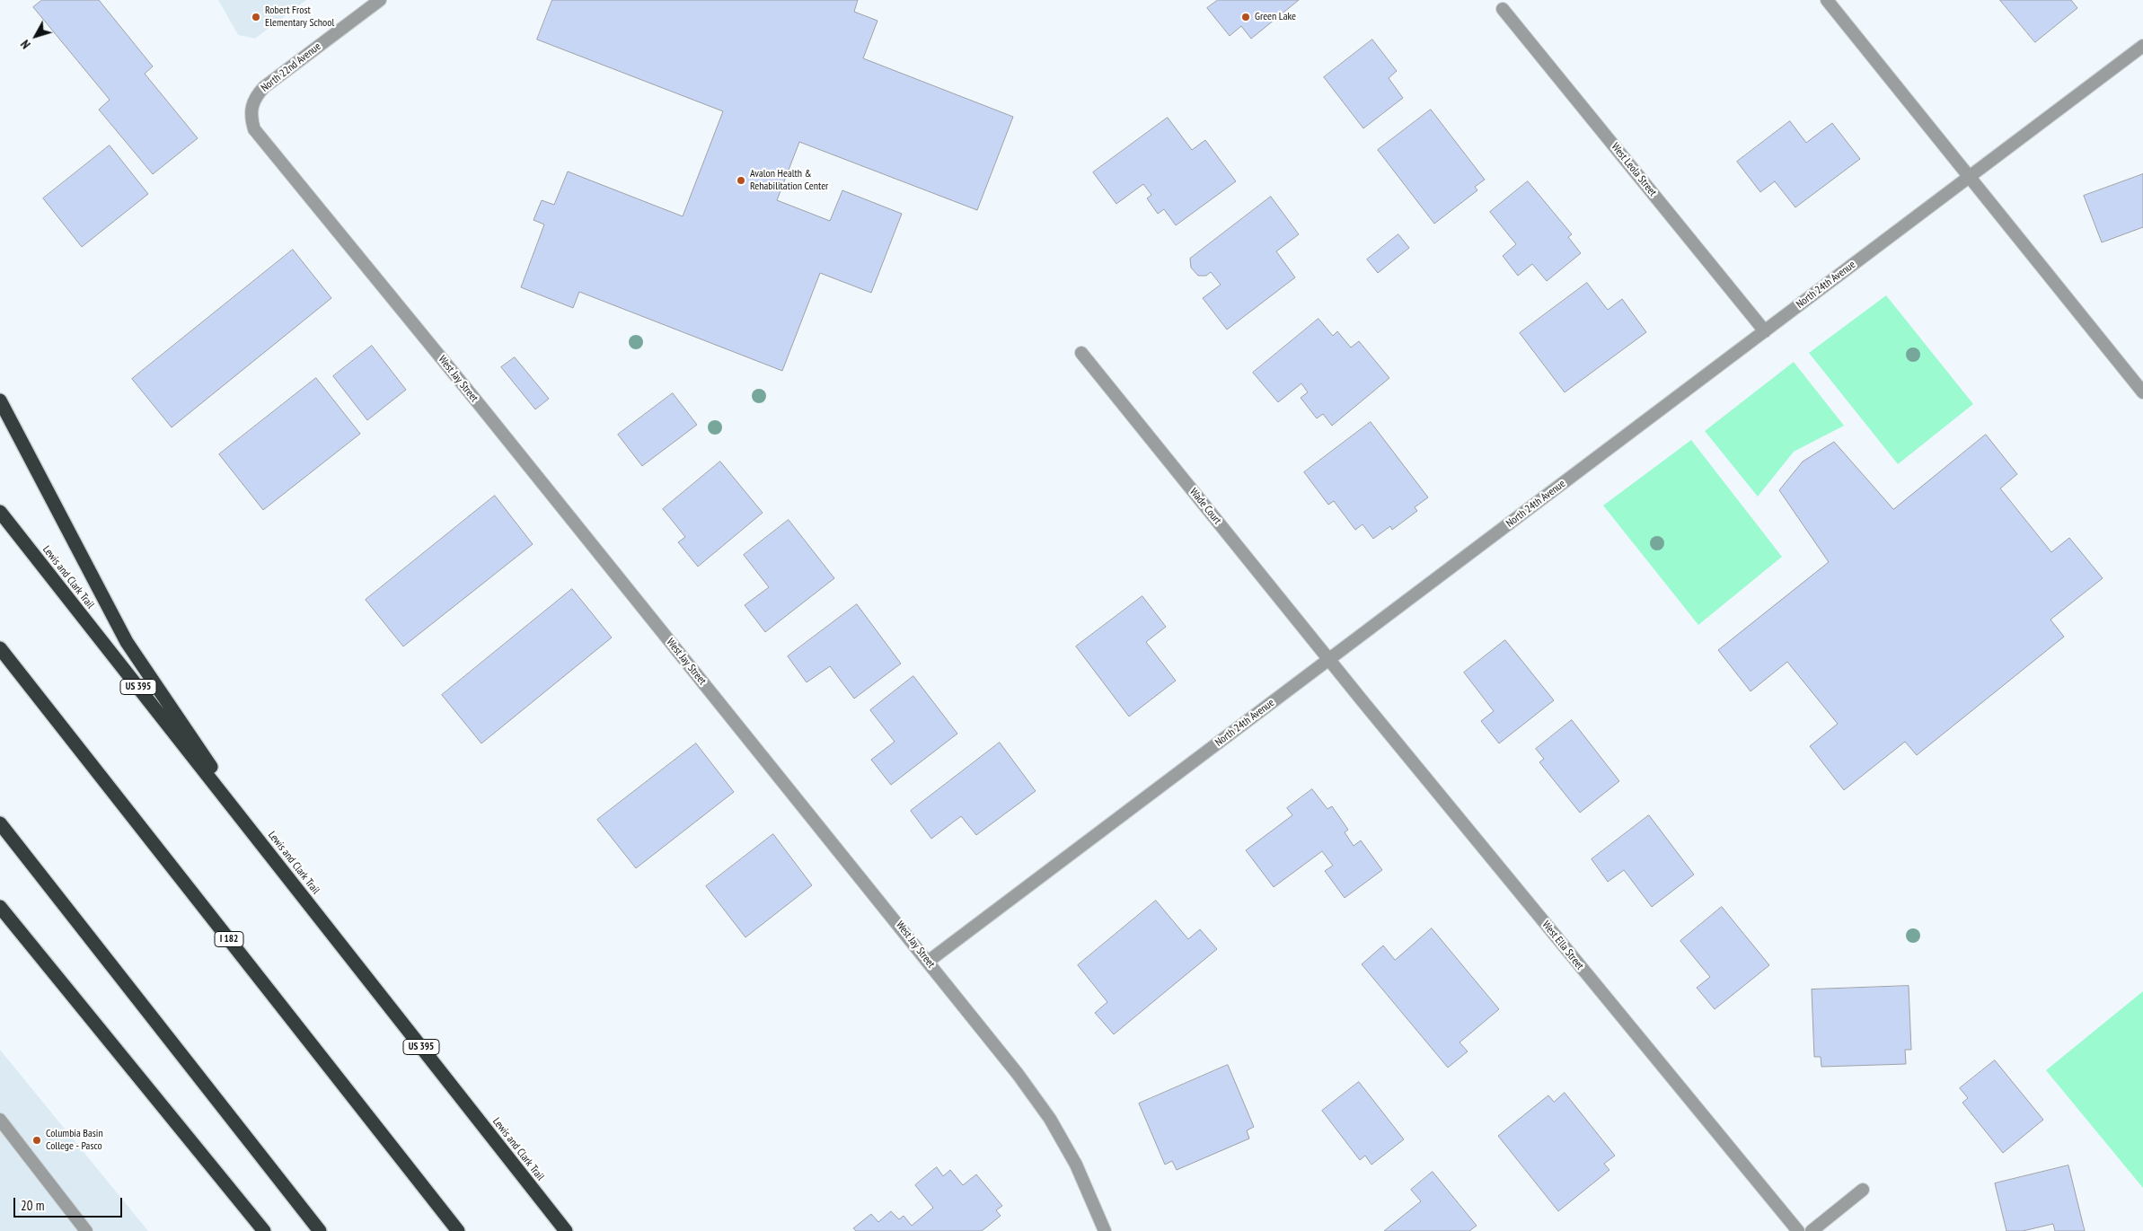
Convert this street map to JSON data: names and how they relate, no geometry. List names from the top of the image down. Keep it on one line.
{"streets":{"highway":["Lewis and Clark Trail","US 395","I 182"],"street":["North 22nd Avenue","West Leola Street","North 24th Avenue","West Jay Street","Wade Court","West Ella Street"]},"crossings":[["North 22nd Avenue","West Jay Street"],["West Leola Street","North 24th Avenue"],["North 24th Avenue","West Jay Street"],["North 24th Avenue","Wade Court"],["North 24th Avenue","West Ella Street"],["Wade Court","West Ella Street"]],"places":["Robert Frost Elementary School","Green Lake","Avalon Health & Rehabilitation Center","Columbia Basin College - Pasco"],"scale_bar":"20 m","north":"bottom left"}
